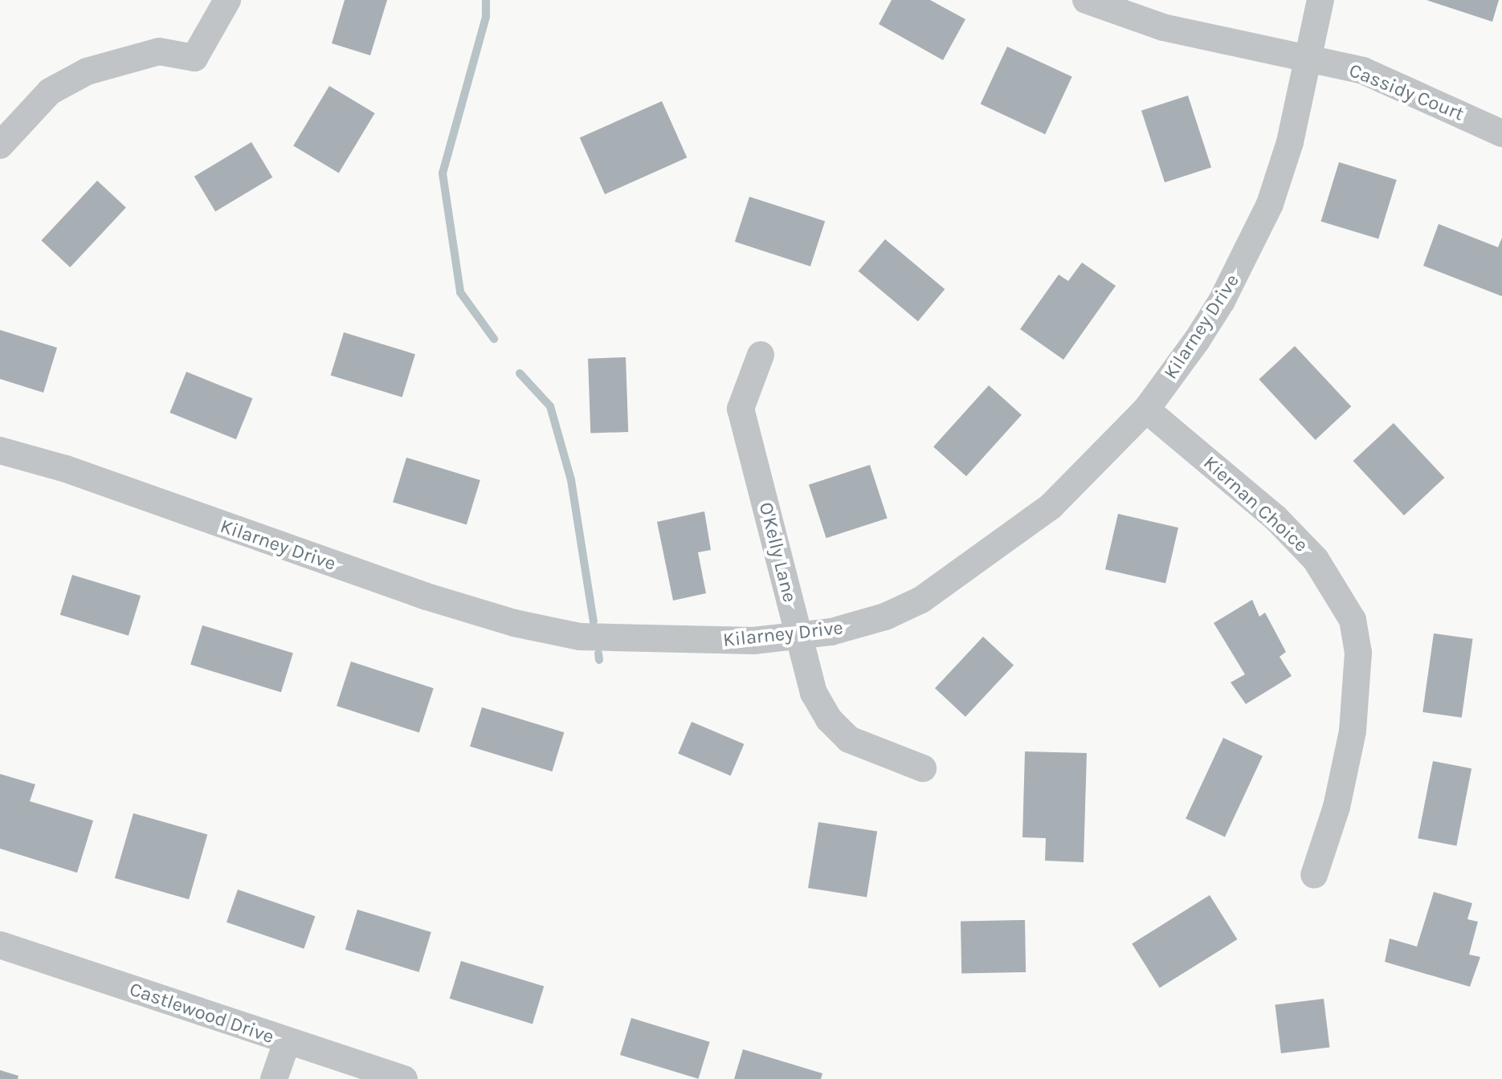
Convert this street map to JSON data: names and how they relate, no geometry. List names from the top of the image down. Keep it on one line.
{"streets":{"street":["Cassidy Court","Kilarney Drive","Kiernan Choice","O'Kelly Lane","Castlewood Drive"]},"crossings":[["Cassidy Court","Kilarney Drive"],["Kilarney Drive","Kiernan Choice"],["Kilarney Drive","O'Kelly Lane"]]}
